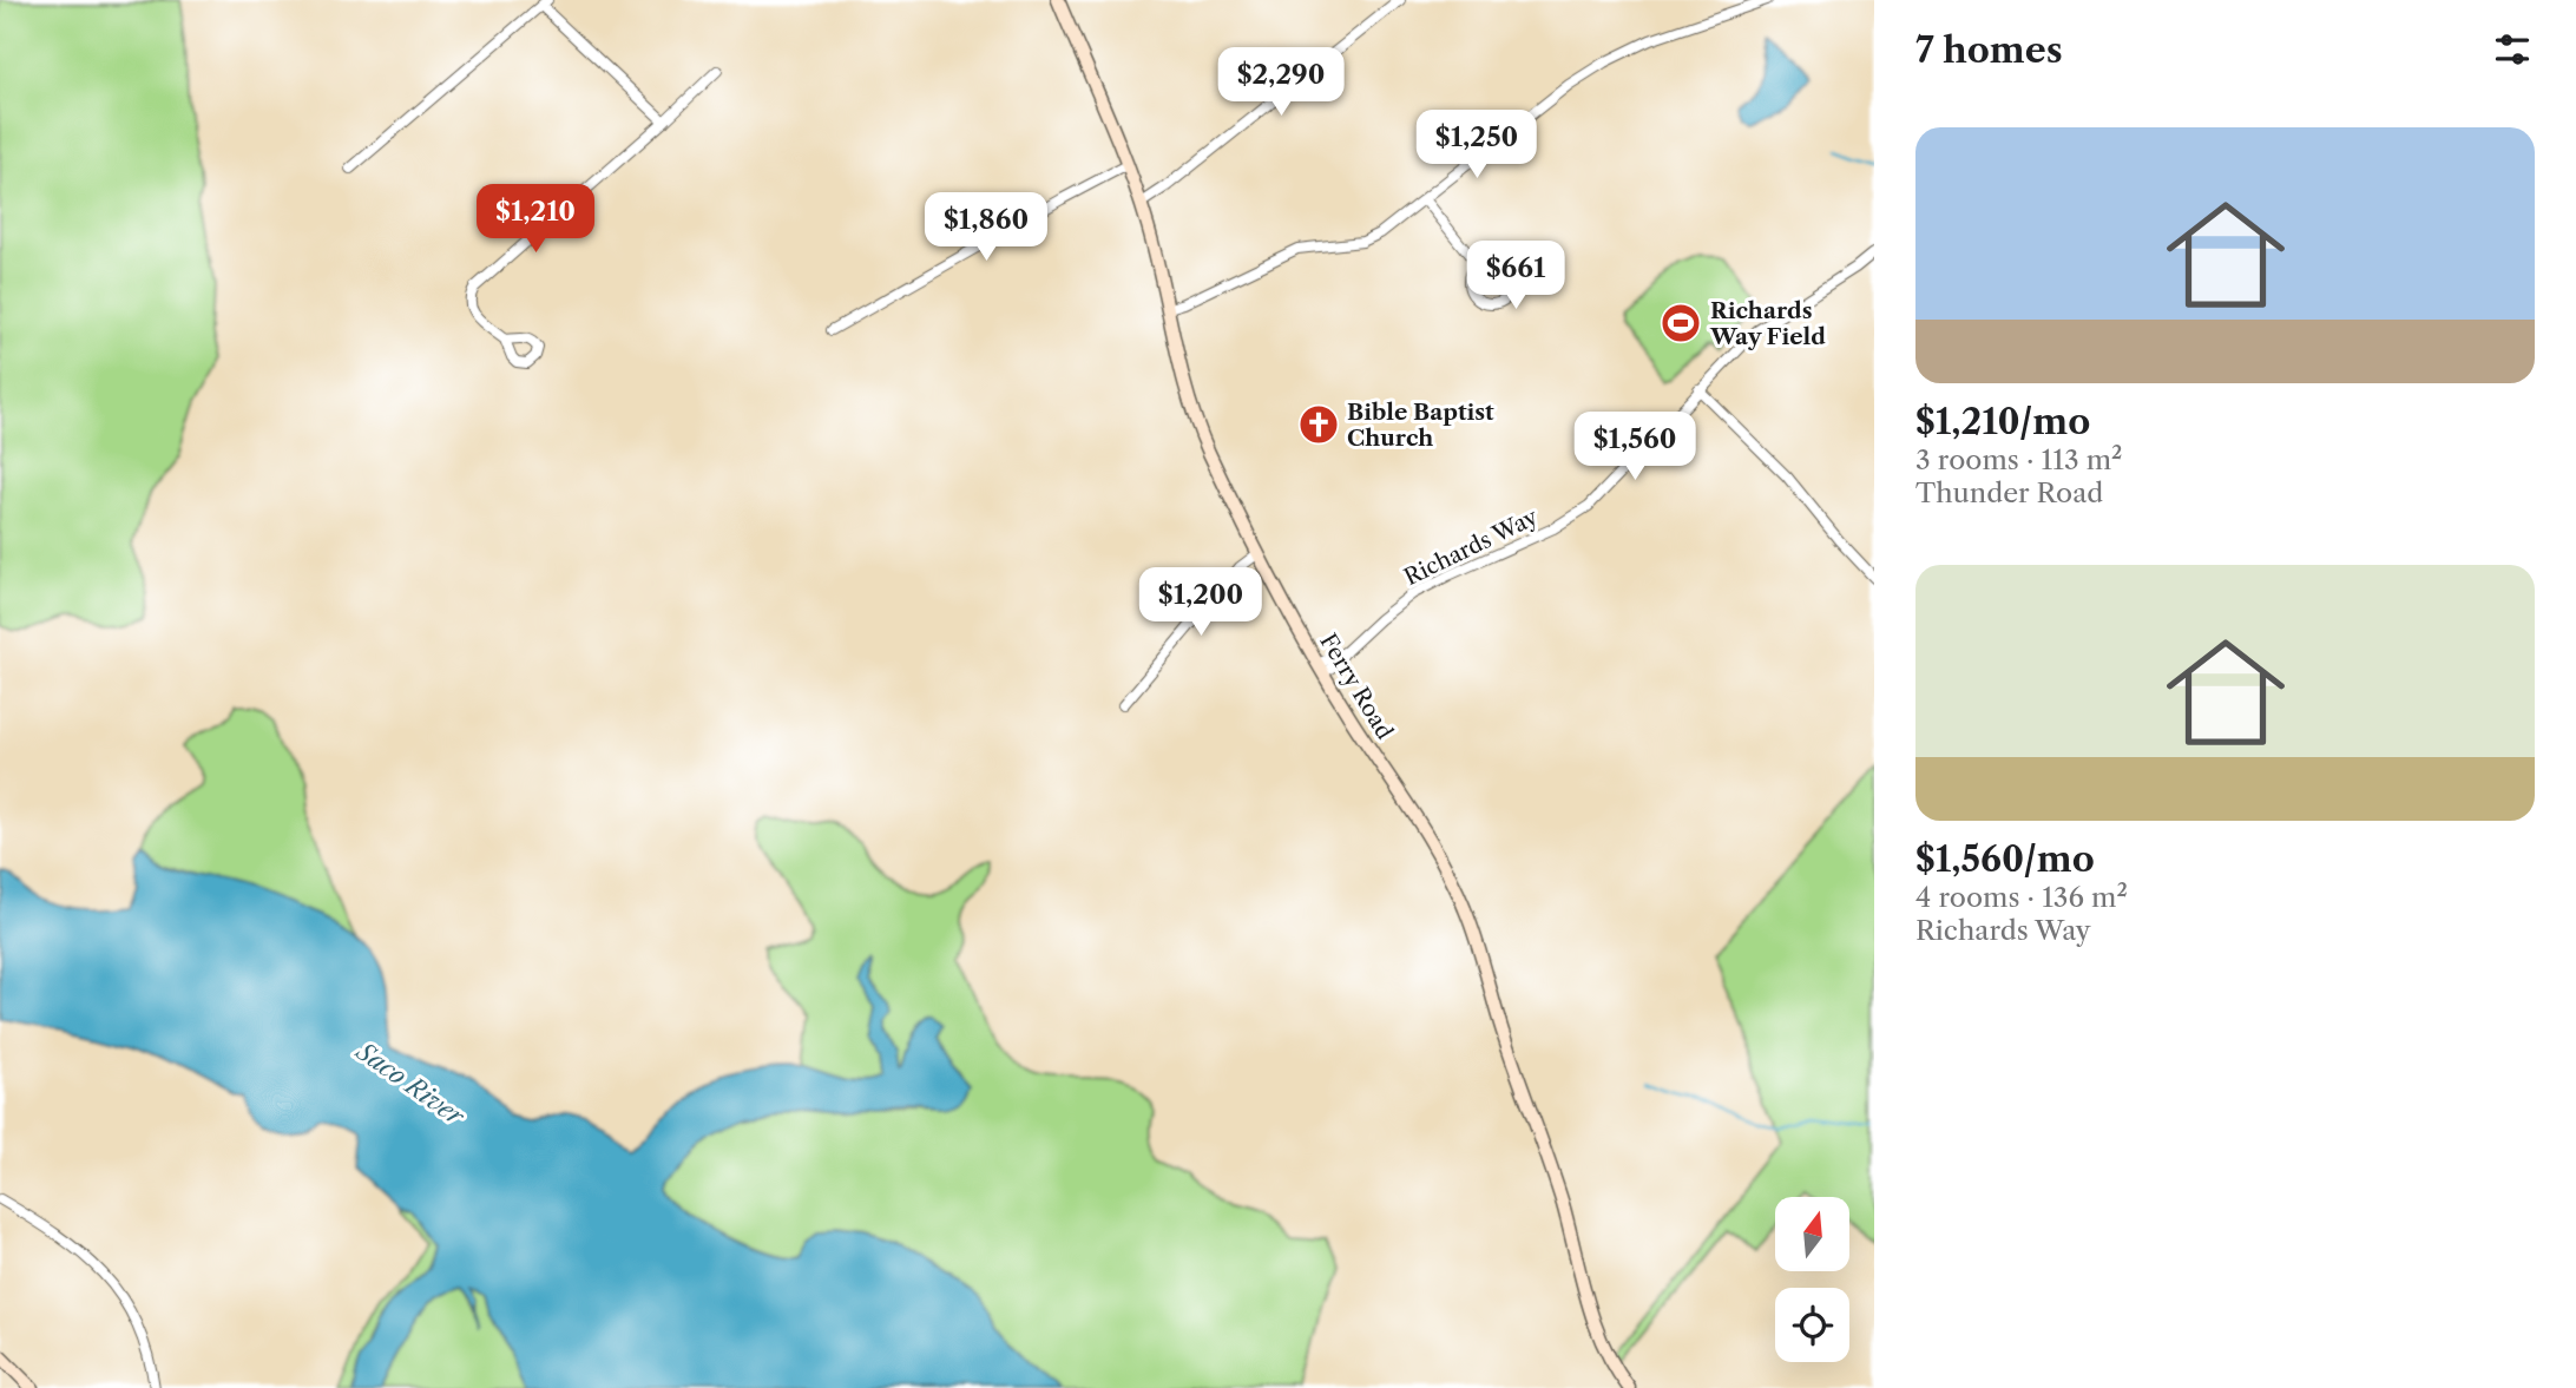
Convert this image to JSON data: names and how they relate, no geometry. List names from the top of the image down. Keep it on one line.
{"streets":{"main road":["Ferry Road"],"street":["Richards Way"]},"crossings":[["Richards Way","Ferry Road"]],"water":["Saco River"],"places":{"sports":["Richards Way Field"],"church":["Bible Baptist Church"]},"north":"top","page":{"heading":"7 homes","price":["$2,290","$1,250","$1,210","$1,860","$661","$1,560","$1,200"],"list":[{"name":"$1,210/mo","note":"3 rooms · 113 m² · Thunder Road"},{"name":"$1,560/mo","note":"4 rooms · 136 m² · Richards Way"}]}}
